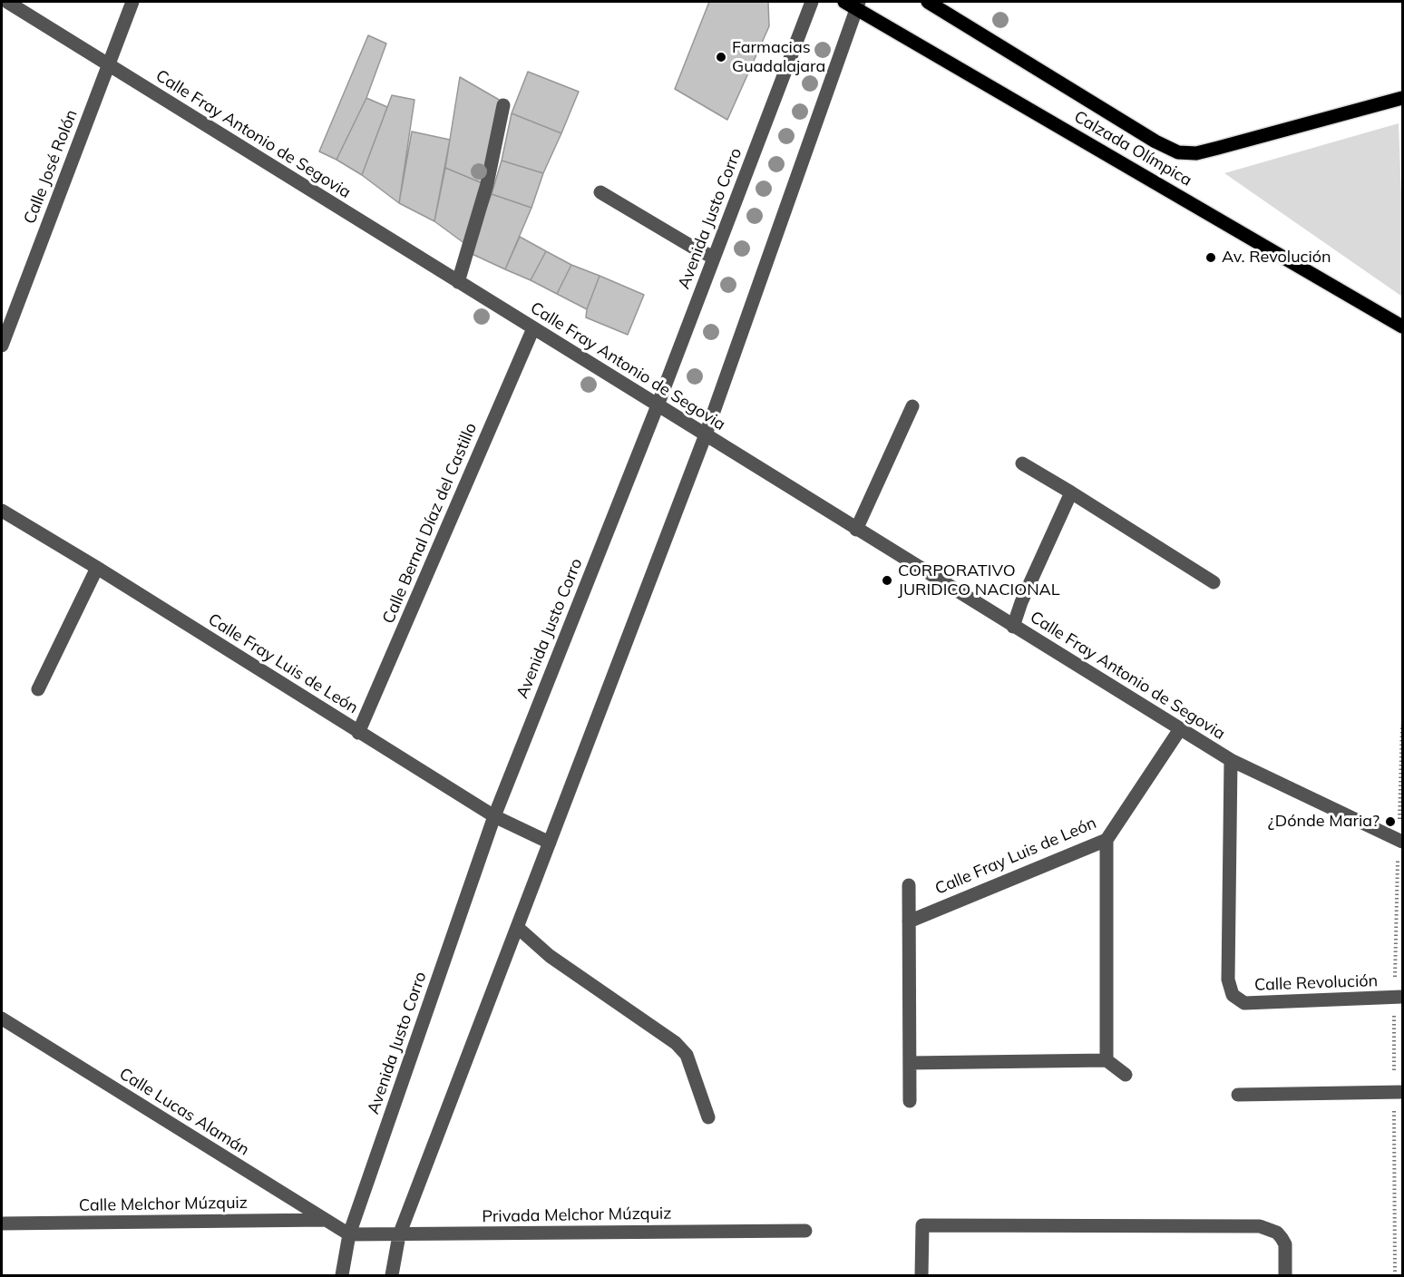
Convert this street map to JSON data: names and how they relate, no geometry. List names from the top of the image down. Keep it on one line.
{"streets":{"main road":["Calzada Olímpica"],"street":["Calle Fray Antonio de Segovia","Calle José Rolón","Avenida Justo Corro","Calle Bernal Díaz del Castillo","Calle Fray Luis de León","Calle Revolución","Calle Lucas Alamán","Calle Melchor Múzquiz","Privada Melchor Múzquiz"]},"crossings":[["Calle Fray Antonio de Segovia","Calle José Rolón"],["Calle Fray Antonio de Segovia","Avenida Justo Corro"],["Calle Fray Antonio de Segovia","Calle Bernal Díaz del Castillo"],["Calle Fray Antonio de Segovia","Calle Fray Luis de León"],["Calle Fray Antonio de Segovia","Calle Revolución"],["Avenida Justo Corro","Calle Fray Luis de León"],["Avenida Justo Corro","Calle Lucas Alamán"],["Avenida Justo Corro","Privada Melchor Múzquiz"],["Calle Bernal Díaz del Castillo","Calle Fray Luis de León"],["Calle Lucas Alamán","Calle Melchor Múzquiz"],["Calle Lucas Alamán","Privada Melchor Múzquiz"]],"places":["Farmacias Guadalajara","Av. Revolución","CORPORATIVO JURIDICO NACIONAL","¿Dónde Maria?"]}
